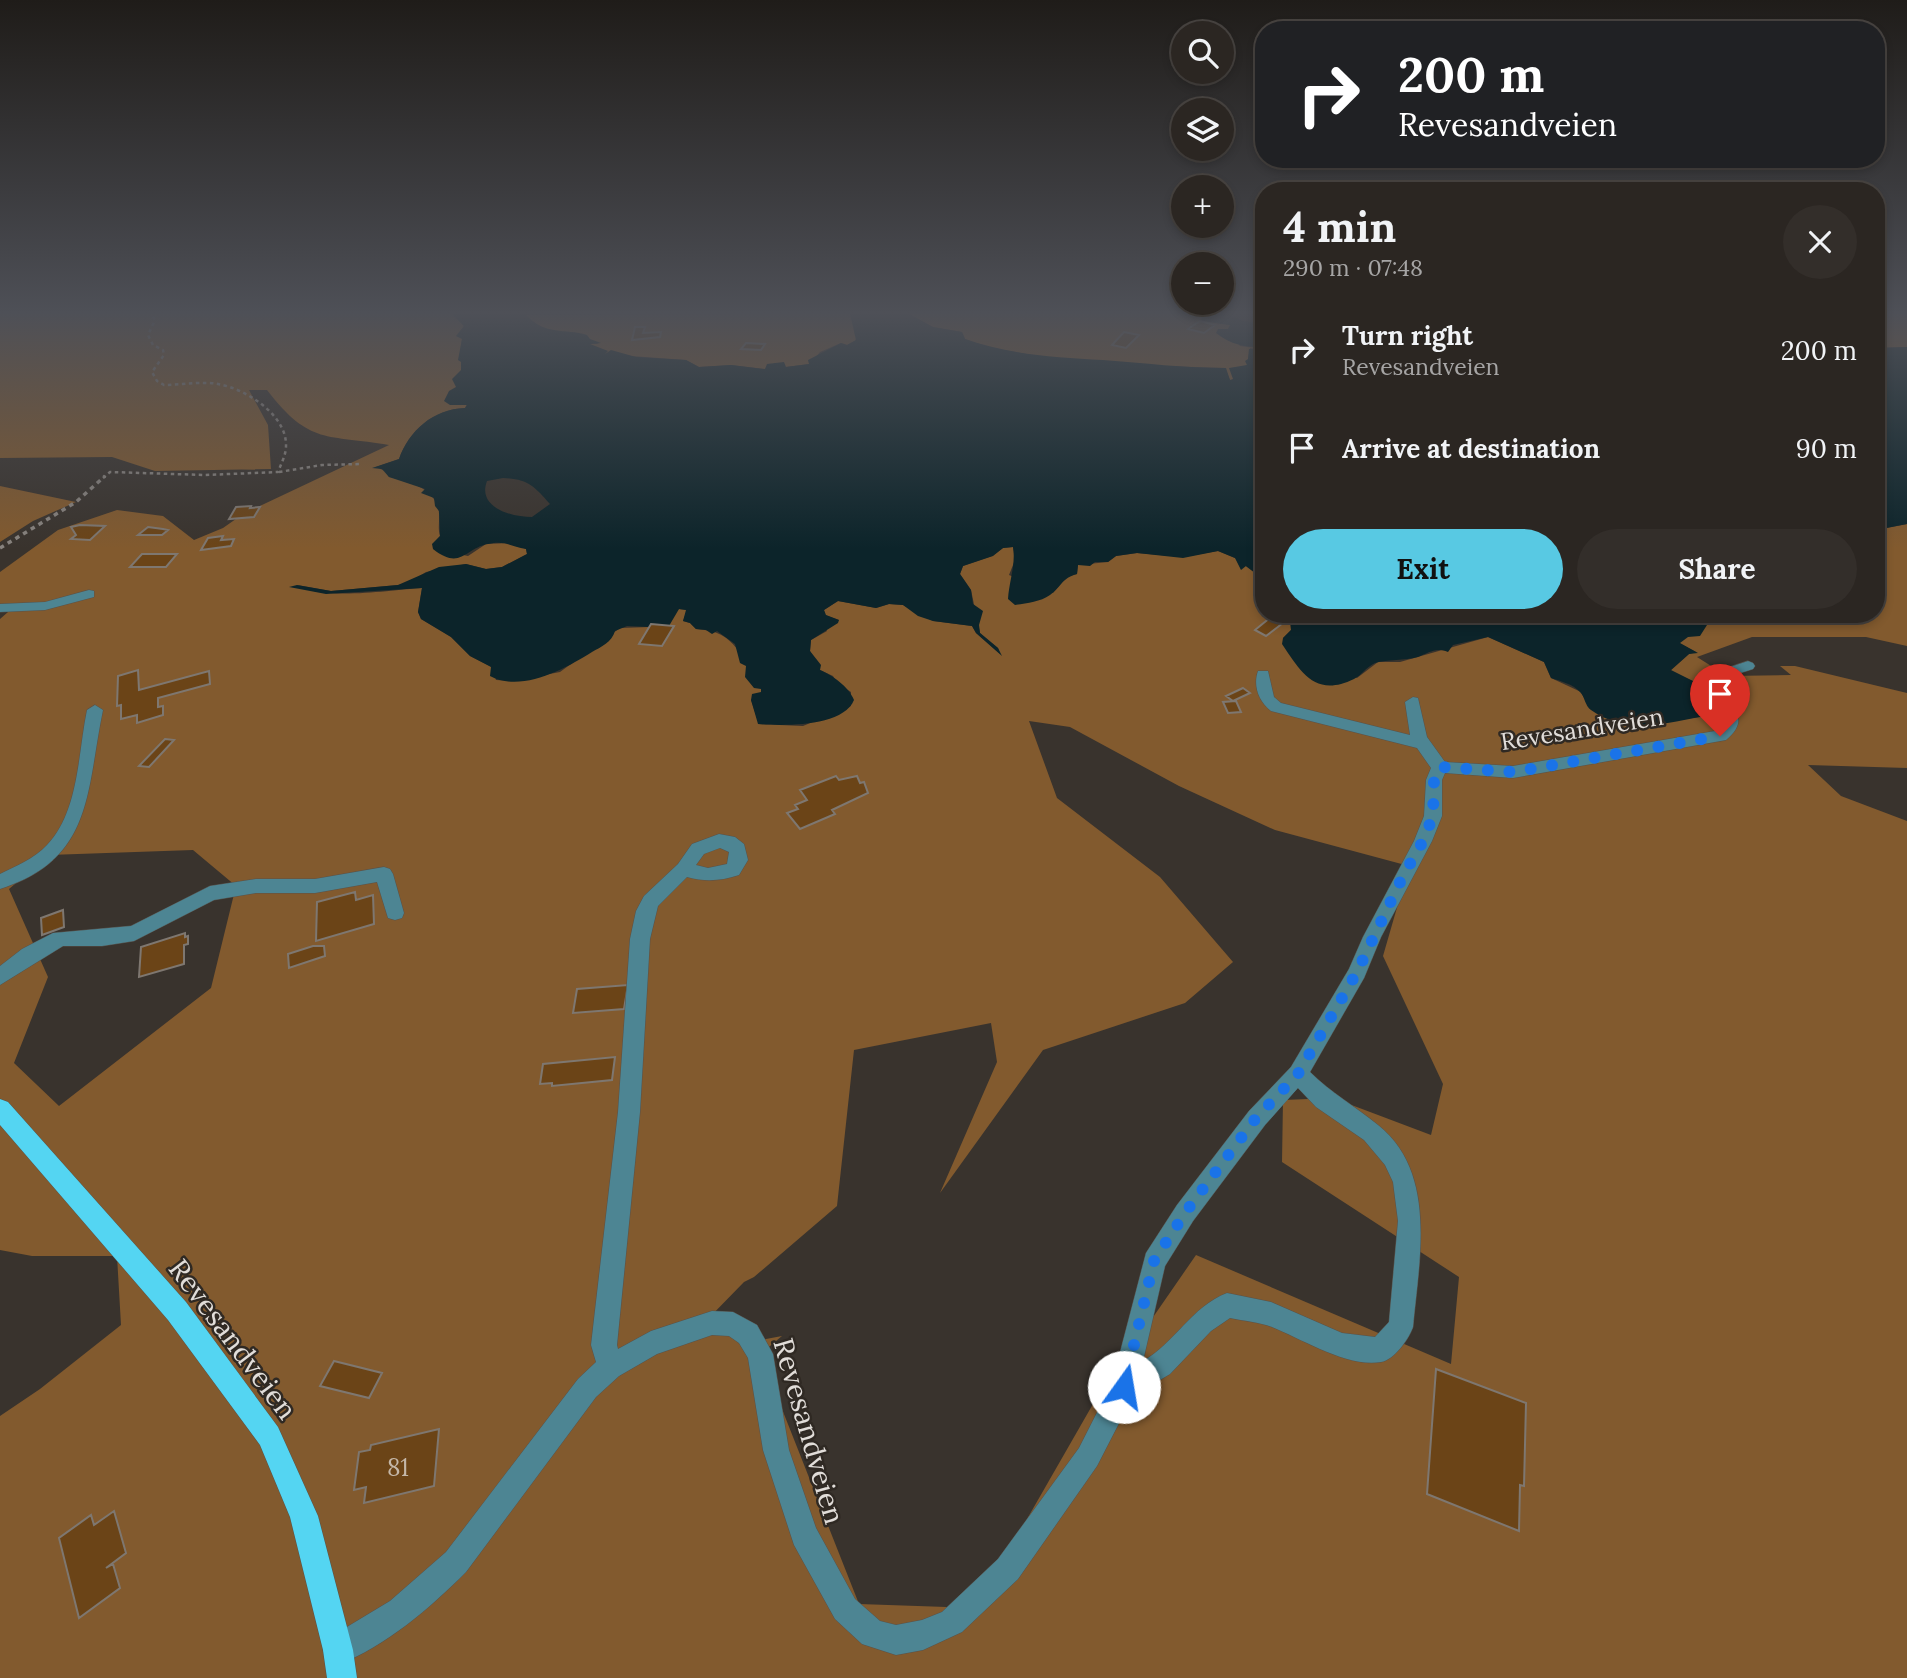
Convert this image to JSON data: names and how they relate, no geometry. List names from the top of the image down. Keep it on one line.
{"streets":{"main road":["Revesandveien"]},"house_numbers":["81"],"page":{"map_buttons":["+","−"],"turn":["200 m","Revesandveien"],"heading":["4 min","290 m · 07:48"],"list":[{"name":"Turn right","note":"Revesandveien","value":"200 m"},{"name":"Arrive at destination","value":"90 m"}],"buttons":["Exit","Share"]}}
